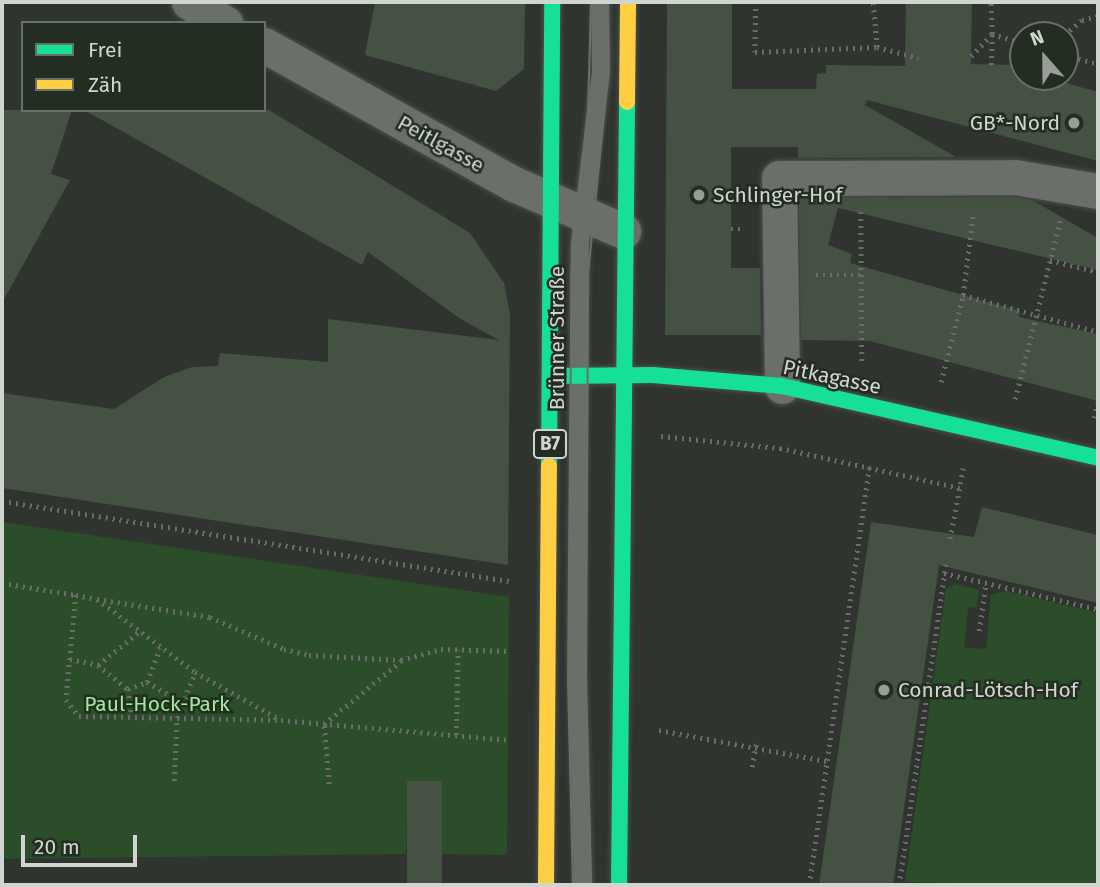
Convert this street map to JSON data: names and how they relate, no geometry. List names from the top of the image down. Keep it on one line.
{"streets":{"main road":["Brünner Straße","Pitkagasse","B7"],"street":["Peitlgasse"]},"crossings":[["Peitlgasse","Brünner Straße"],["Brünner Straße","Pitkagasse"]],"parks":["Paul-Hock-Park"],"places":["GB*-Nord","Schlinger-Hof","Conrad-Lötsch-Hof"],"legend":["Frei","Zäh"],"scale_bar":"20 m","north":"top"}
